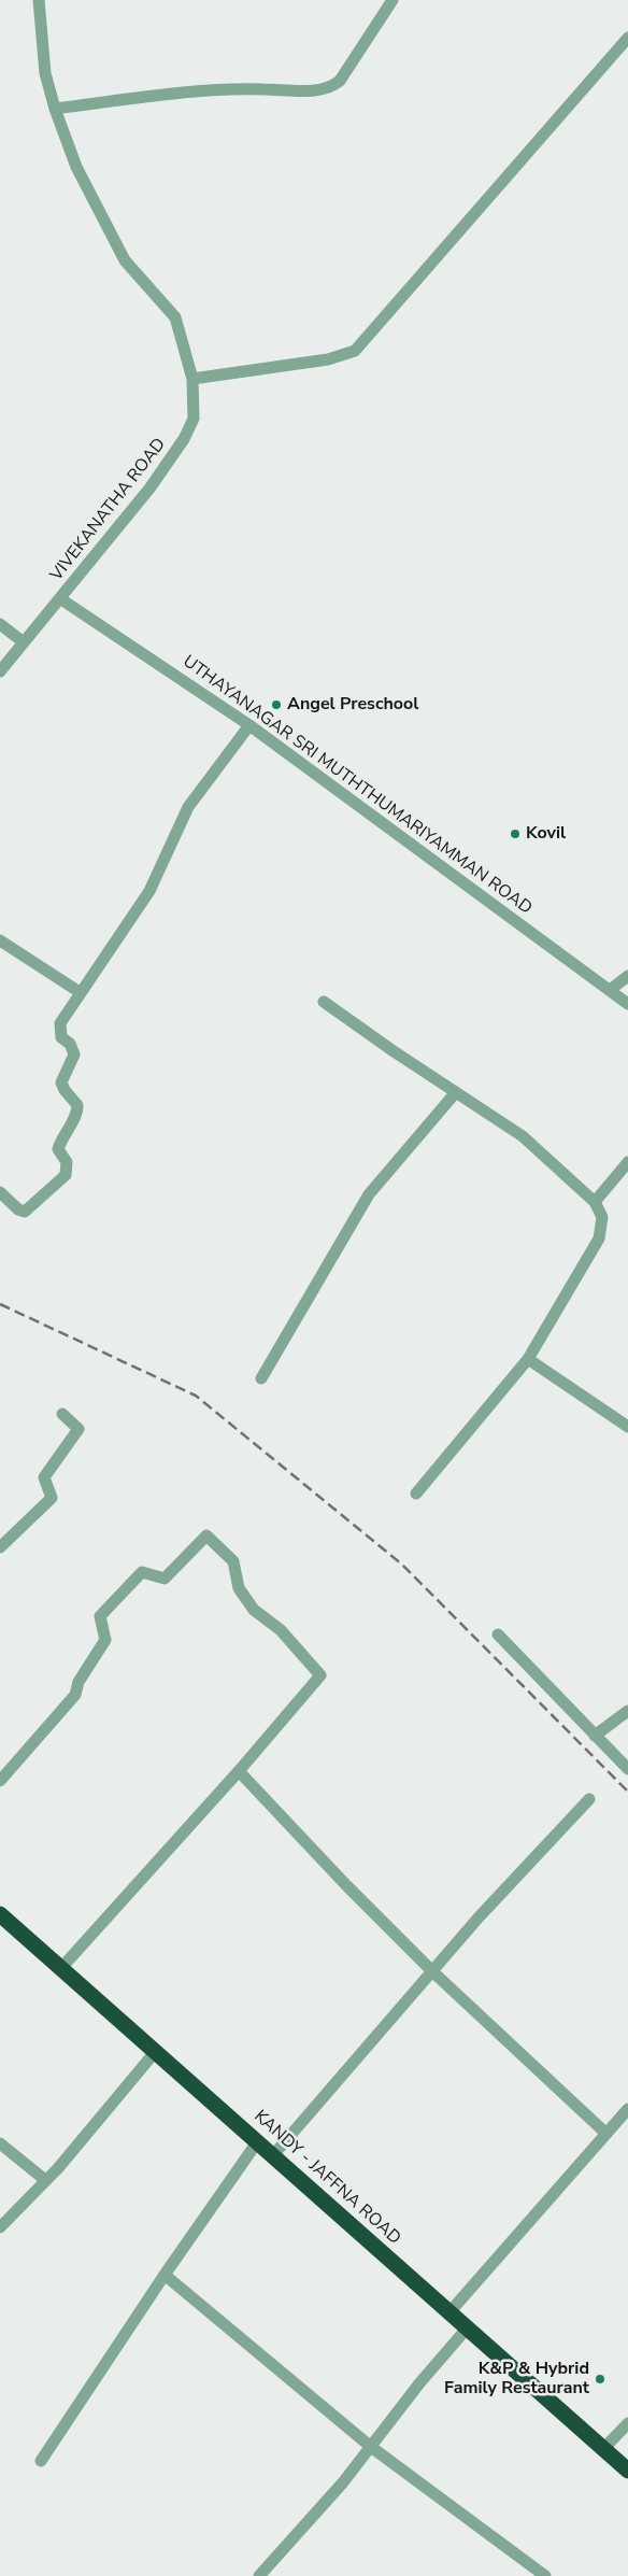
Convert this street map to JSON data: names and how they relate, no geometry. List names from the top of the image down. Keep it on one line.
{"streets":{"highway":["KANDY - JAFFNA ROAD"],"street":["VIVEKANATHA ROAD","UTHAYANAGAR SRI MUTHTHUMARIYAMMAN ROAD"]},"crossings":[["VIVEKANATHA ROAD","UTHAYANAGAR SRI MUTHTHUMARIYAMMAN ROAD"]],"places":["Angel Preschool","Kovil","K&P & Hybrid Family Restaurant"]}
